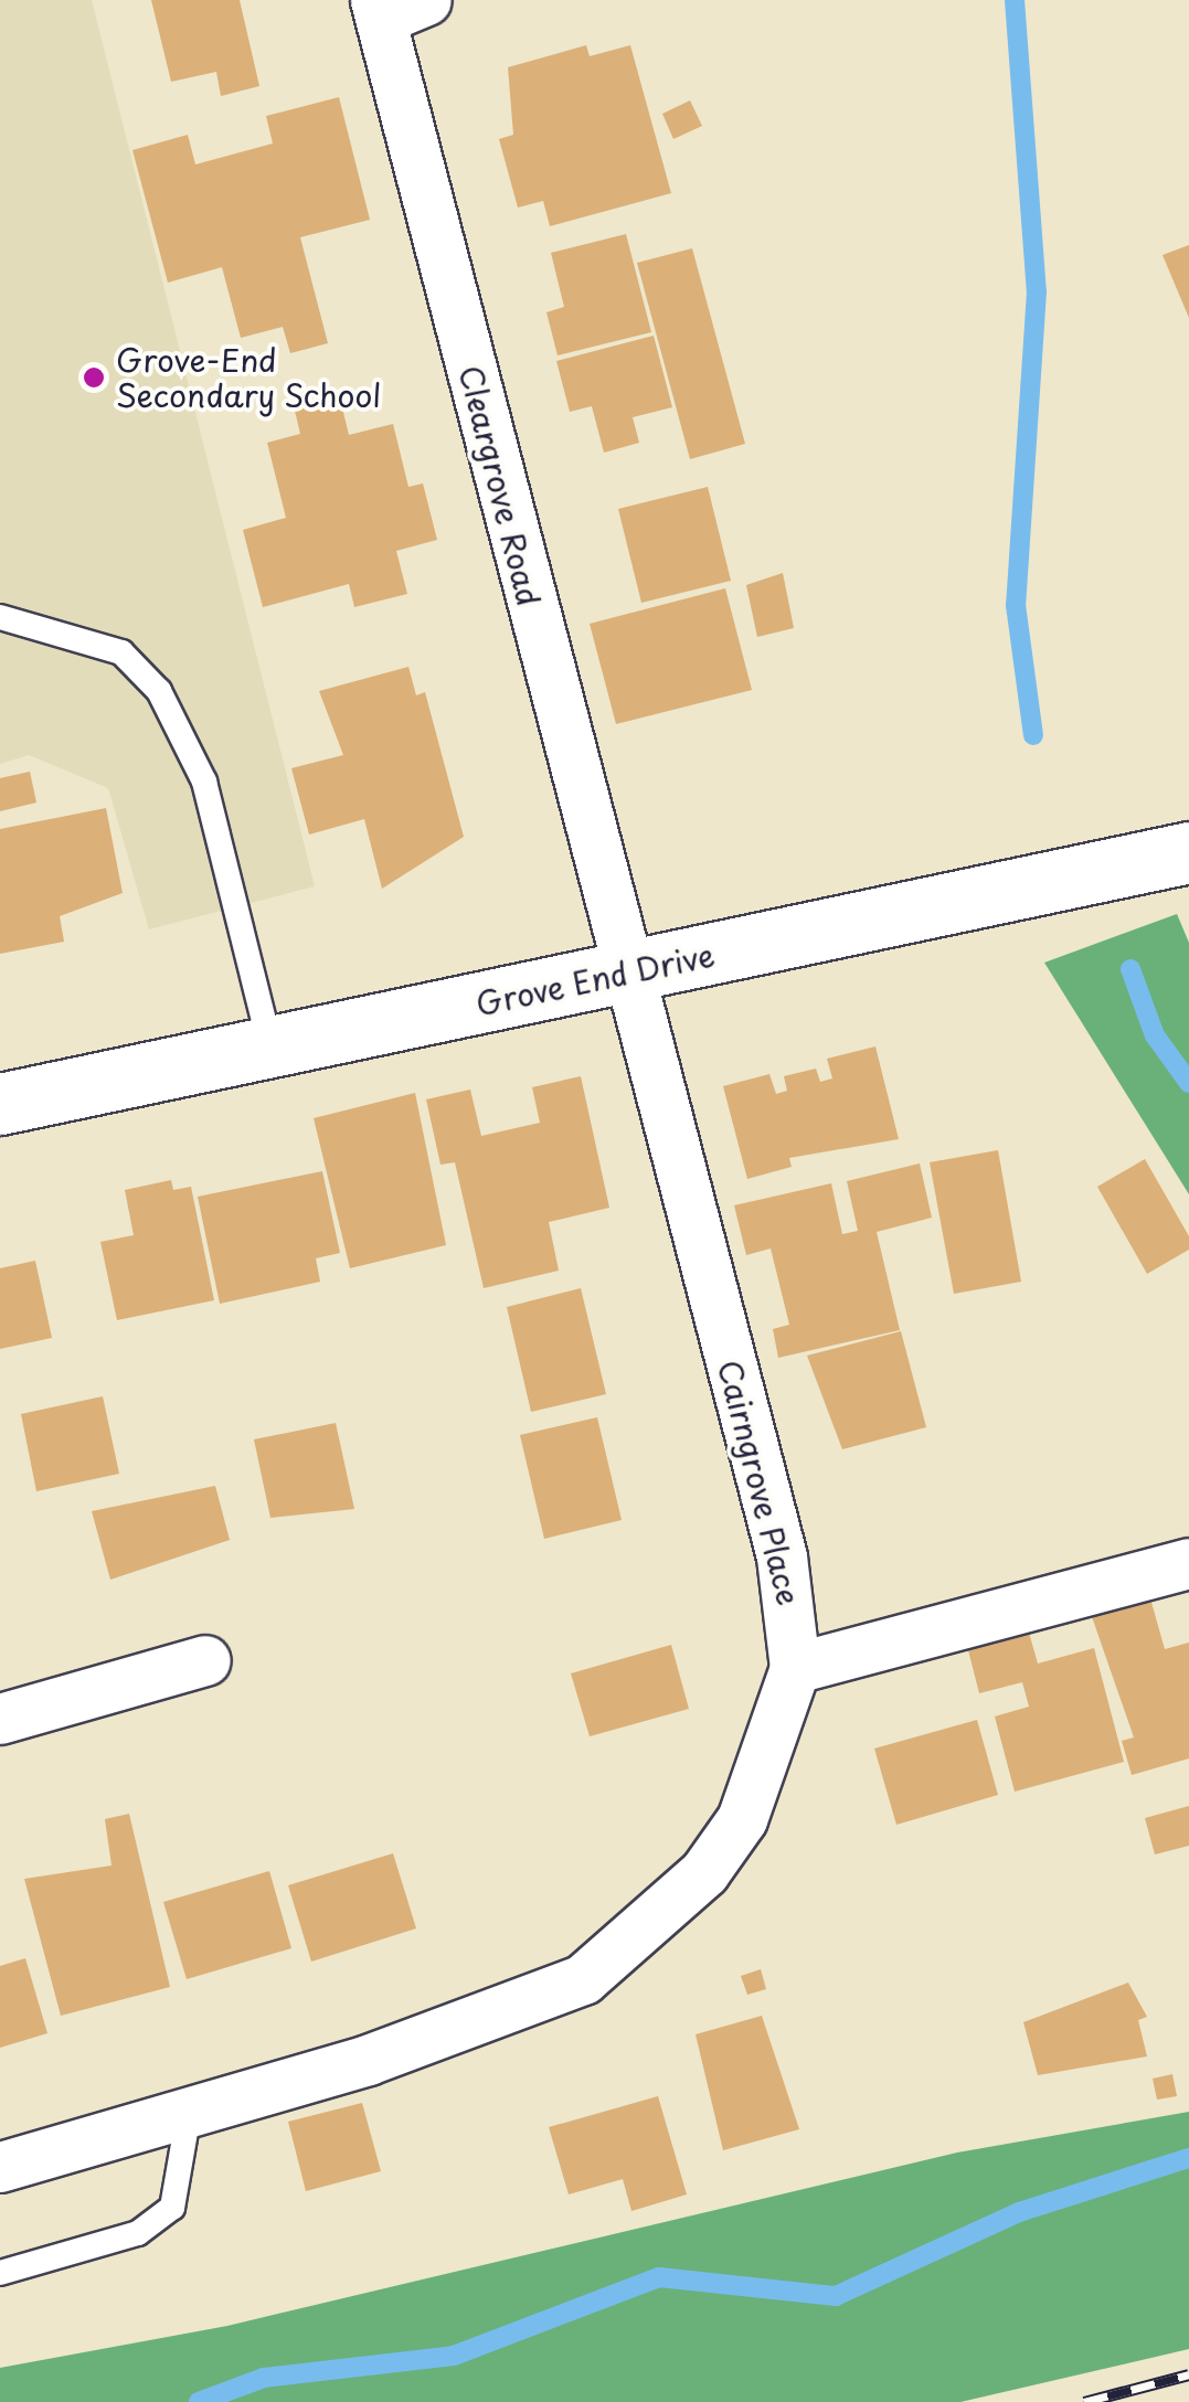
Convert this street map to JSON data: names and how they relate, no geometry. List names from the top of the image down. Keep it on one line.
{"streets":{"street":["Cleargrove Road","Grove End Drive","Cairngrove Place"]},"crossings":[["Cleargrove Road","Grove End Drive"],["Cleargrove Road","Cairngrove Place"],["Grove End Drive","Cairngrove Place"]],"places":["Grove-End Secondary School"]}
